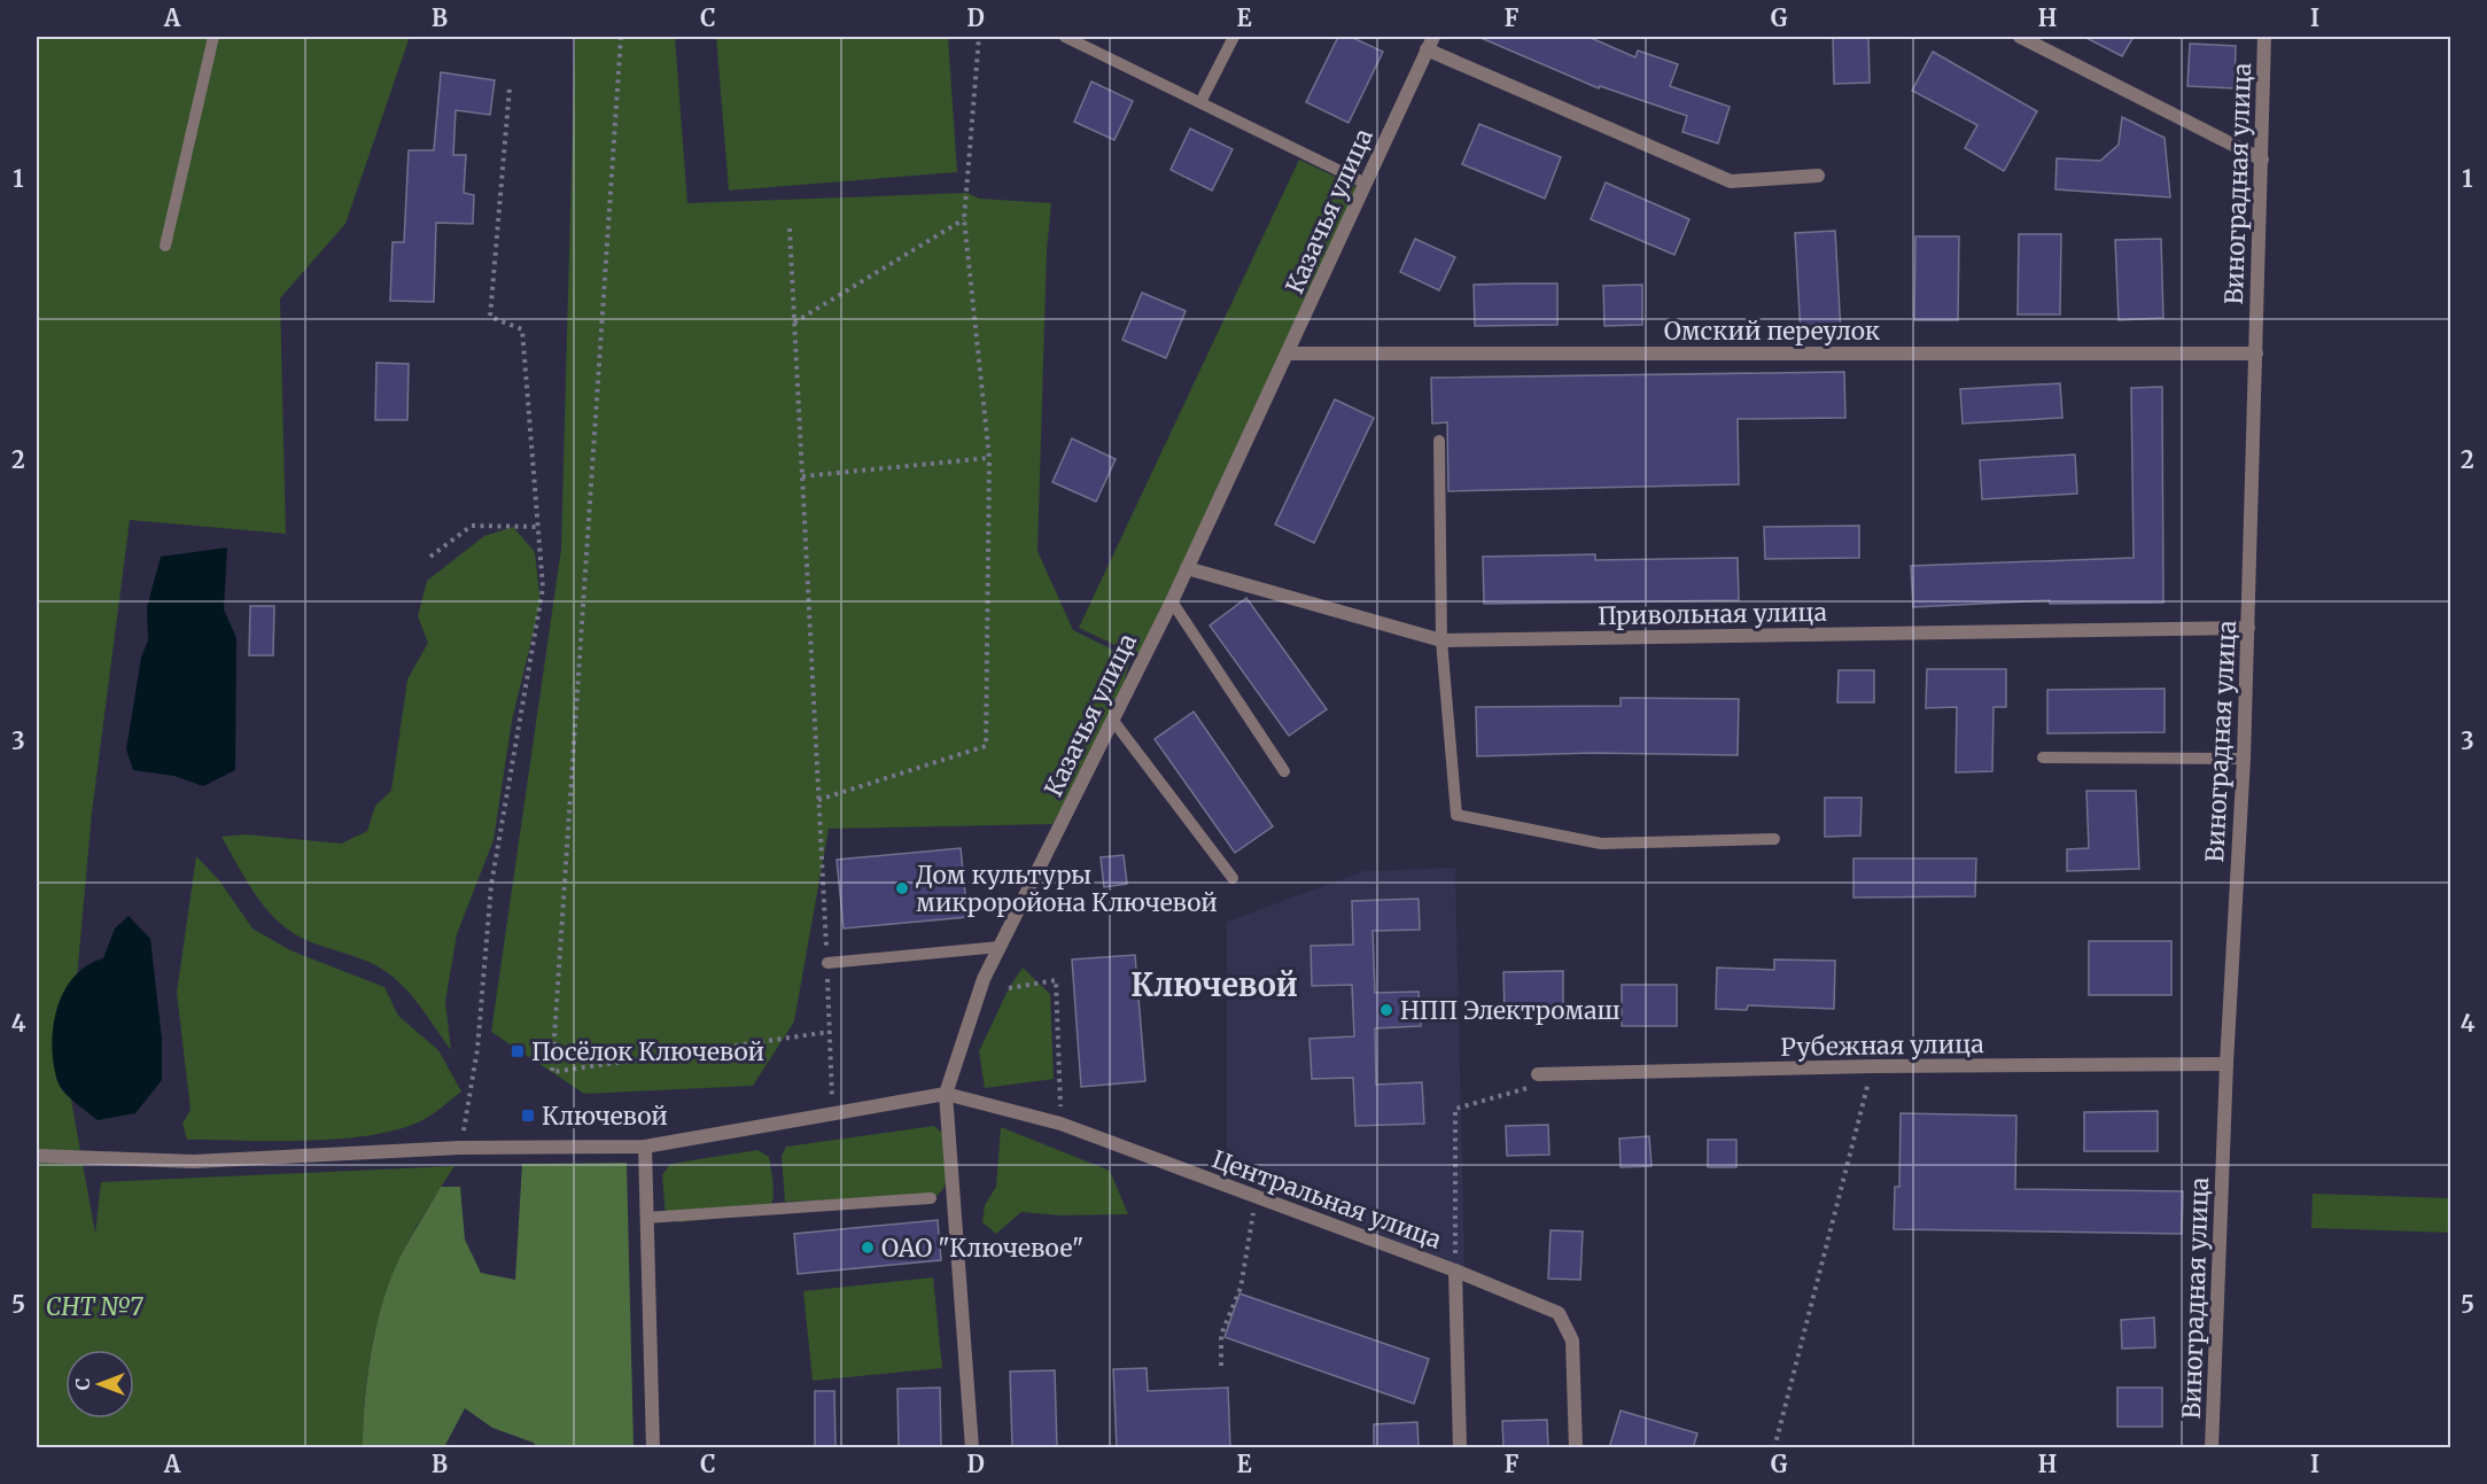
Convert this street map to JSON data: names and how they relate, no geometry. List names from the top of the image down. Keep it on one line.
{"streets":{"street":["Виноградная улица","Казачья улица","Омский переулок","Привольная улица","Рубежная улица","Центральная улица"]},"crossings":[["Виноградная улица","Омский переулок"],["Виноградная улица","Привольная улица"],["Виноградная улица","Рубежная улица"],["Казачья улица","Омский переулок"],["Казачья улица","Привольная улица"],["Казачья улица","Центральная улица"]],"districts":["Ключевой"],"parks":["СНТ №7"],"places":{"other":["Дом культуры микроройона Ключевой","НПП Электромаш","ОАО \"Ключевое\""],"transit":["Посёлок Ключевой","Ключевой"]},"north":"left","grid":{"columns":["A","B","C","D","E","F","G","H","I"],"rows":["1","2","3","4","5"]}}
